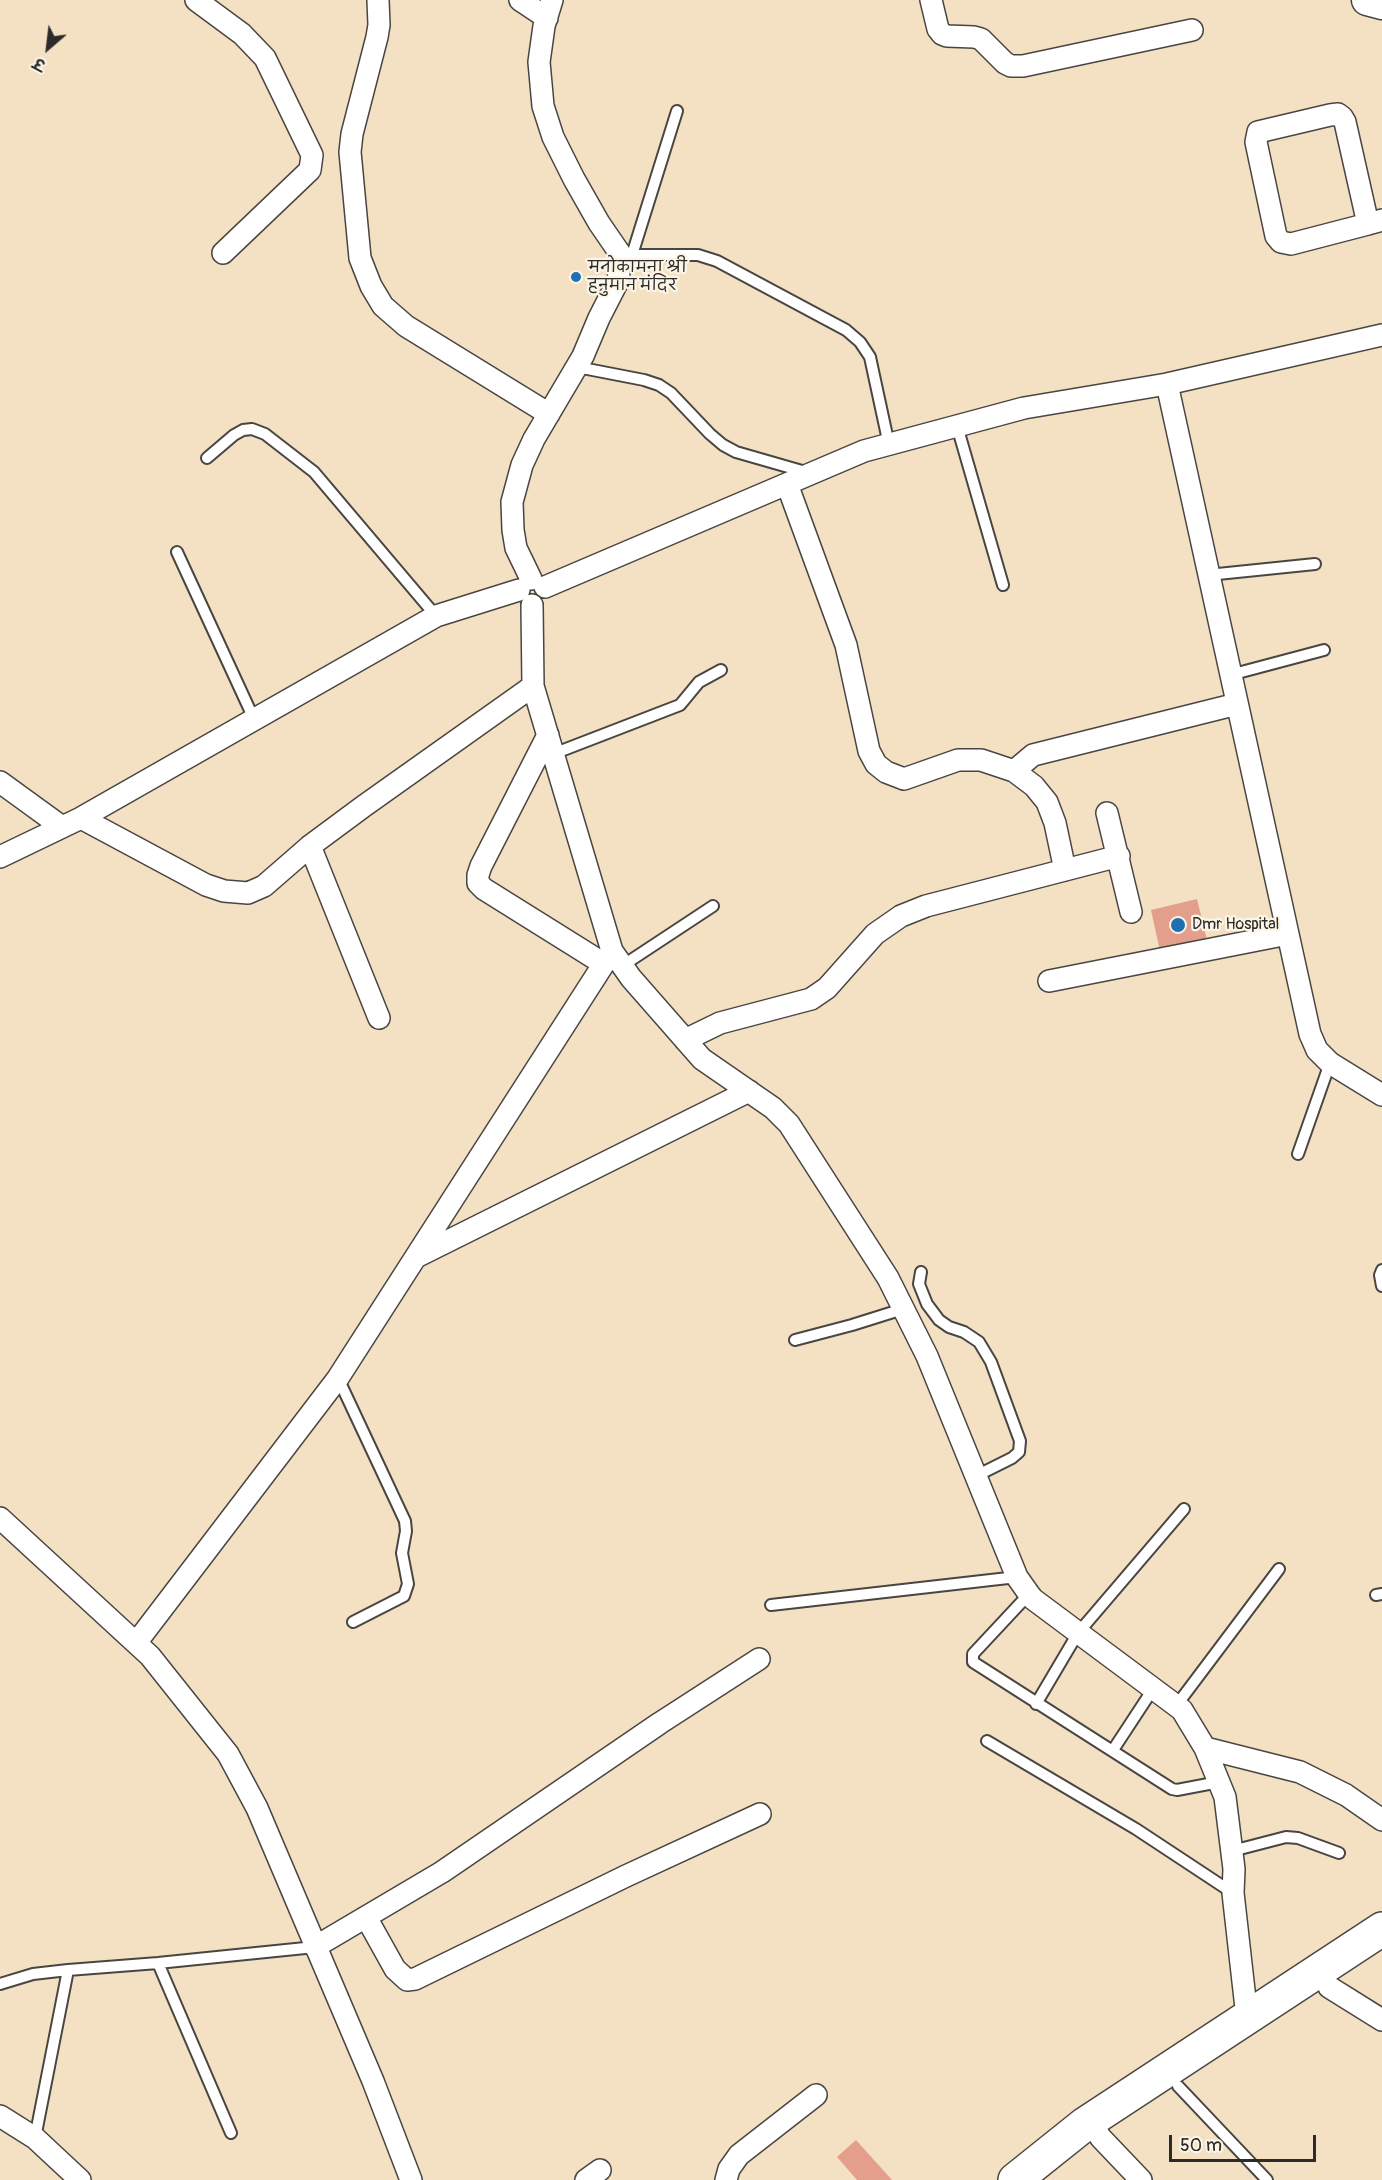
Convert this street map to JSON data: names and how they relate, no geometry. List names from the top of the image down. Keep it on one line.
{"places":["मनोकामना श्री हनुमान मंदिर","Dmr Hospital"],"scale_bar":"50 m","north":"bottom left"}
